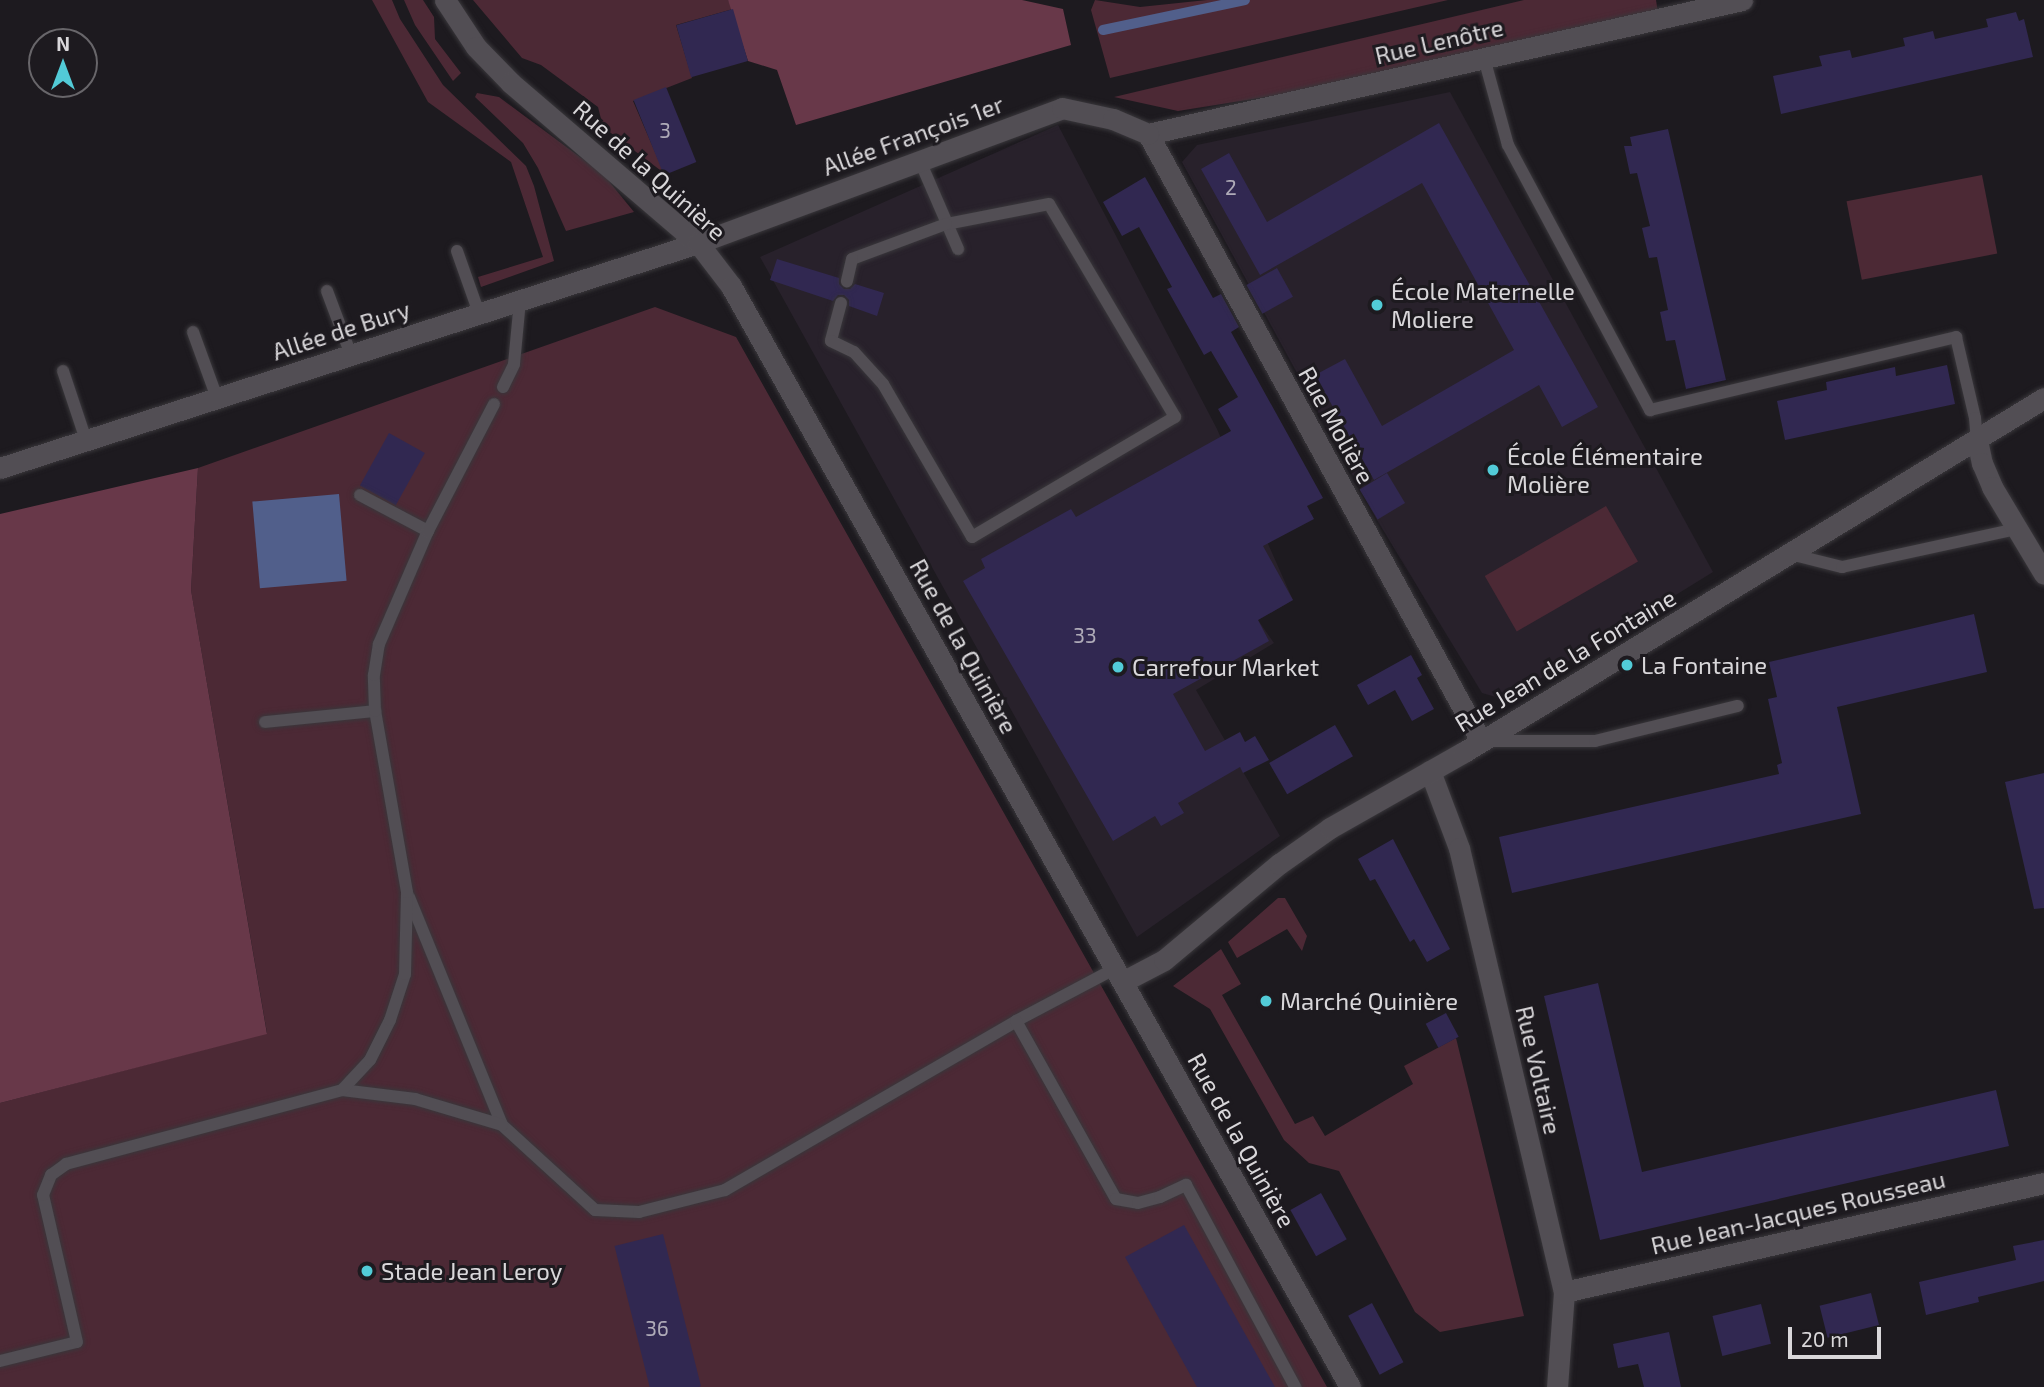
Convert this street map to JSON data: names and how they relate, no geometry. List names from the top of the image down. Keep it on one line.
{"streets":{"street":["Rue Lenôtre","Allée François 1er","Rue de la Quinière","Allée de Bury","Rue Molière","Rue Jean de la Fontaine","Rue Voltaire","Rue Jean-Jacques Rousseau"]},"crossings":[["Rue Lenôtre","Allée François 1er"],["Rue Lenôtre","Rue Molière"],["Allée François 1er","Rue de la Quinière"],["Allée François 1er","Allée de Bury"],["Allée François 1er","Rue Molière"],["Rue de la Quinière","Allée de Bury"],["Rue de la Quinière","Rue Jean de la Fontaine"],["Rue Molière","Rue Jean de la Fontaine"],["Rue Jean de la Fontaine","Rue Voltaire"],["Rue Voltaire","Rue Jean-Jacques Rousseau"]],"places":["École Maternelle Moliere","École Élémentaire Molière","La Fontaine","Carrefour Market","Marché Quinière","Stade Jean Leroy"],"house_numbers":["3","2","33","36"],"scale_bar":"20 m","north":"top"}
